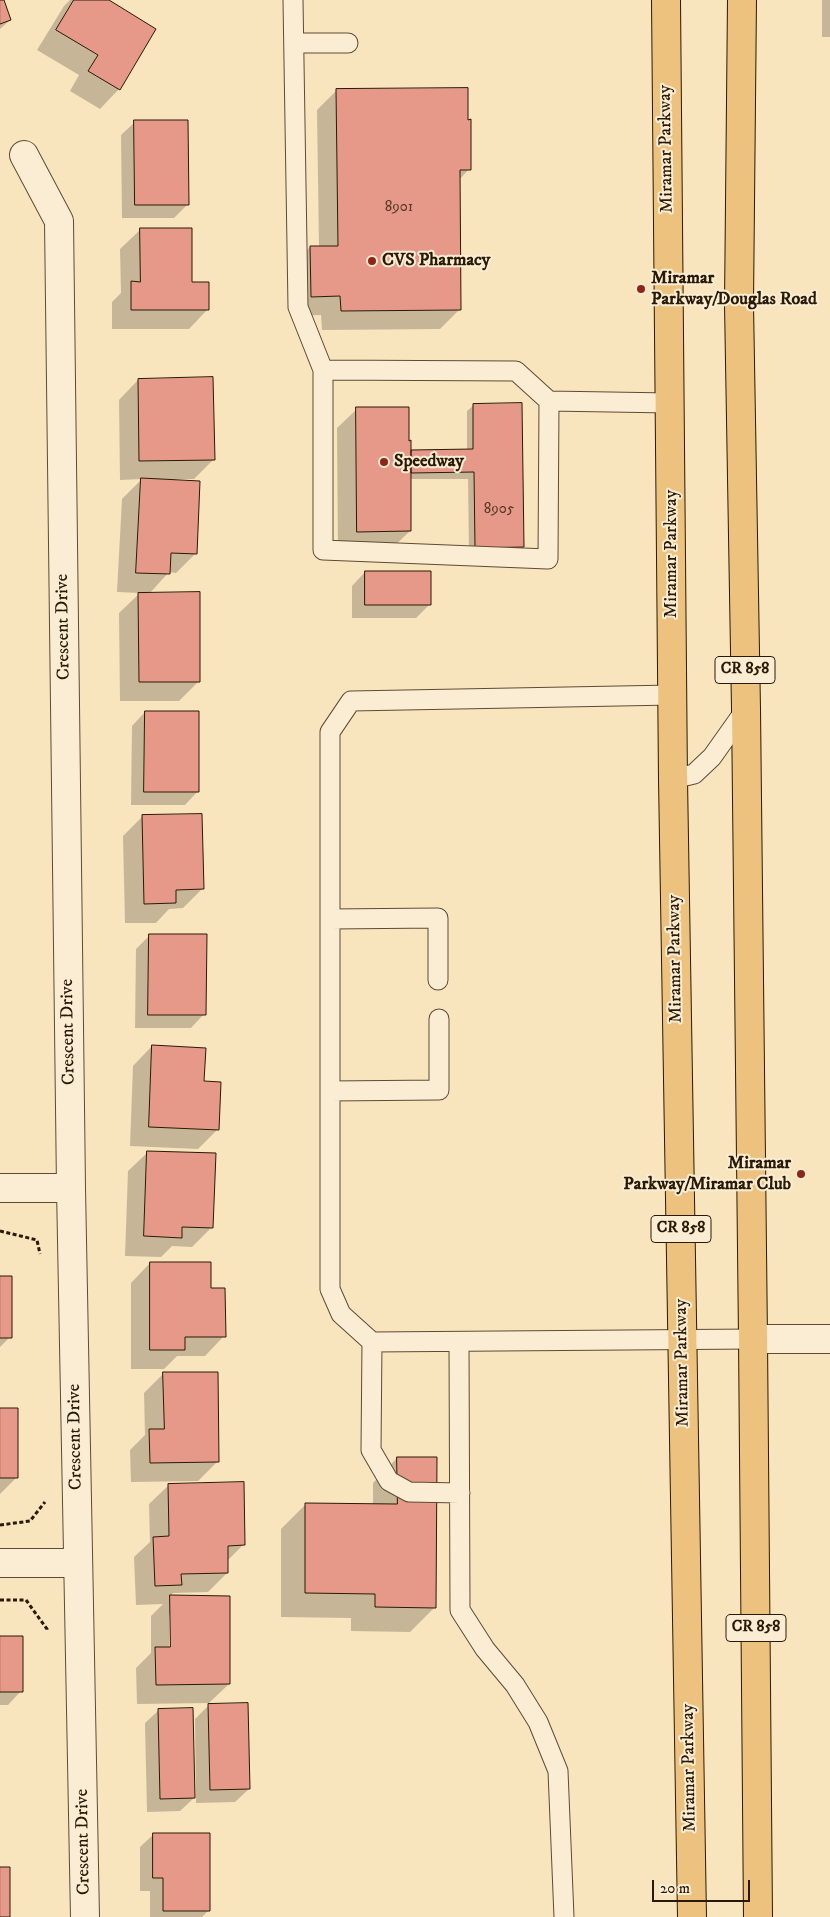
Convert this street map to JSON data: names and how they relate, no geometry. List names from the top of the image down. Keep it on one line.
{"streets":{"main road":["Miramar Parkway","CR 858"],"street":["Crescent Drive"]},"places":["CVS Pharmacy","Miramar Parkway/Douglas Road","Speedway","Miramar Parkway/Miramar Club"],"house_numbers":["8901","8905"],"scale_bar":"20 m"}
